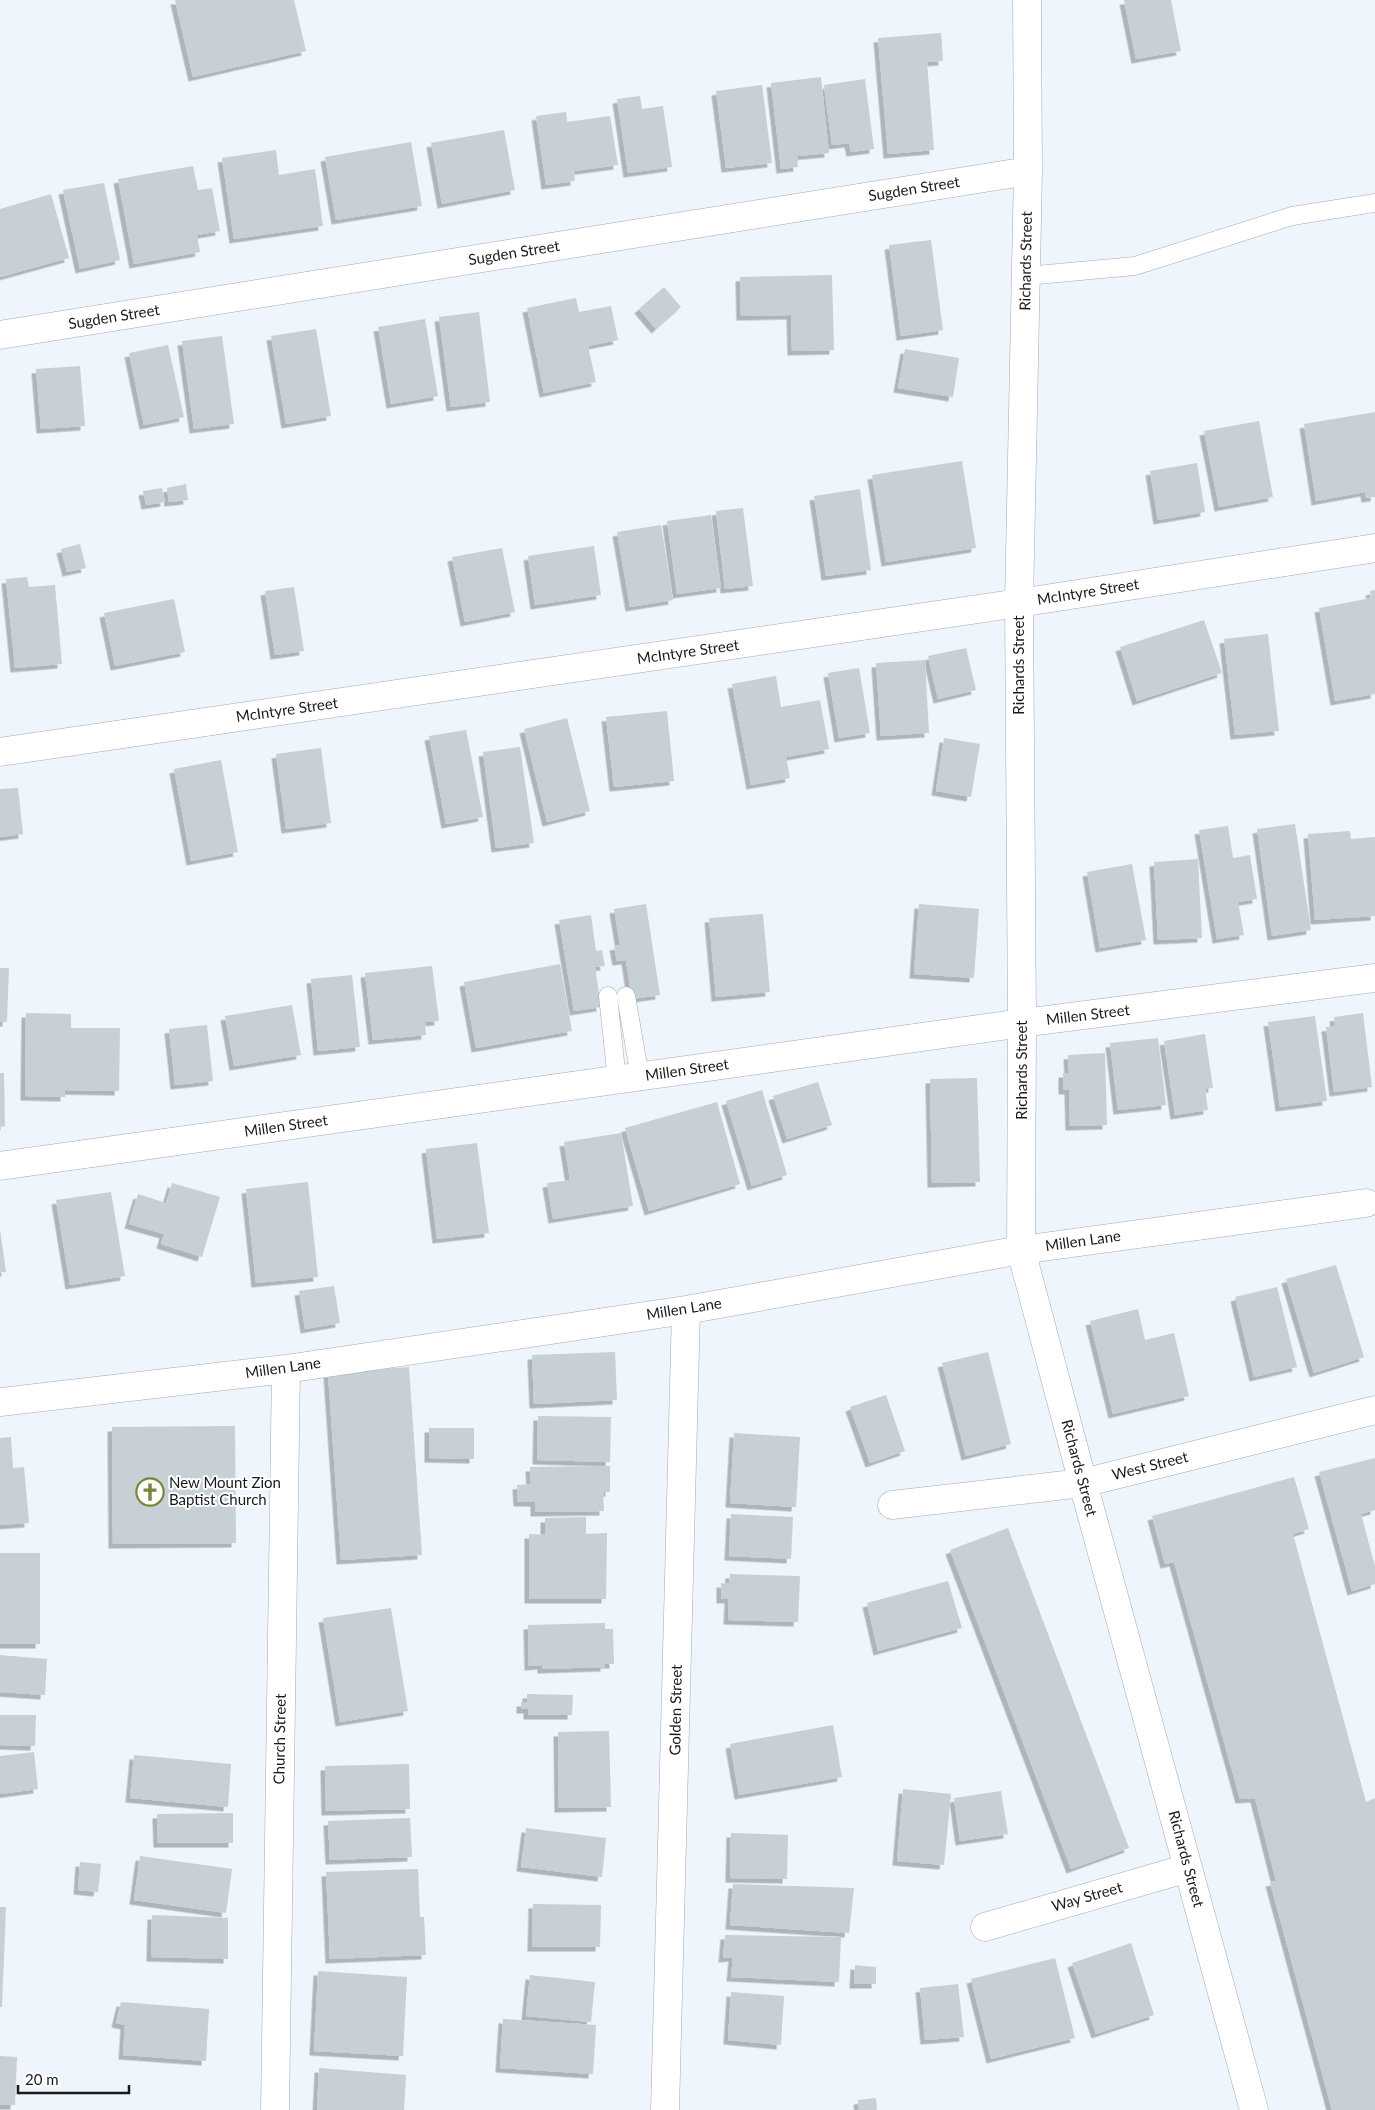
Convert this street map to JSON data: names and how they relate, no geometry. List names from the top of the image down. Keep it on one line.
{"streets":{"street":["Sugden Street","Richards Street","McIntyre Street","Millen Street","Millen Lane","West Street","Golden Street","Church Street","Way Street"]},"crossings":[["Sugden Street","Richards Street"],["Richards Street","McIntyre Street"],["Richards Street","Millen Street"],["Richards Street","Millen Lane"],["Richards Street","West Street"],["Richards Street","Way Street"],["Millen Lane","Golden Street"],["Millen Lane","Church Street"]],"places":{"church":["New Mount Zion Baptist Church"]},"scale_bar":"20 m"}
